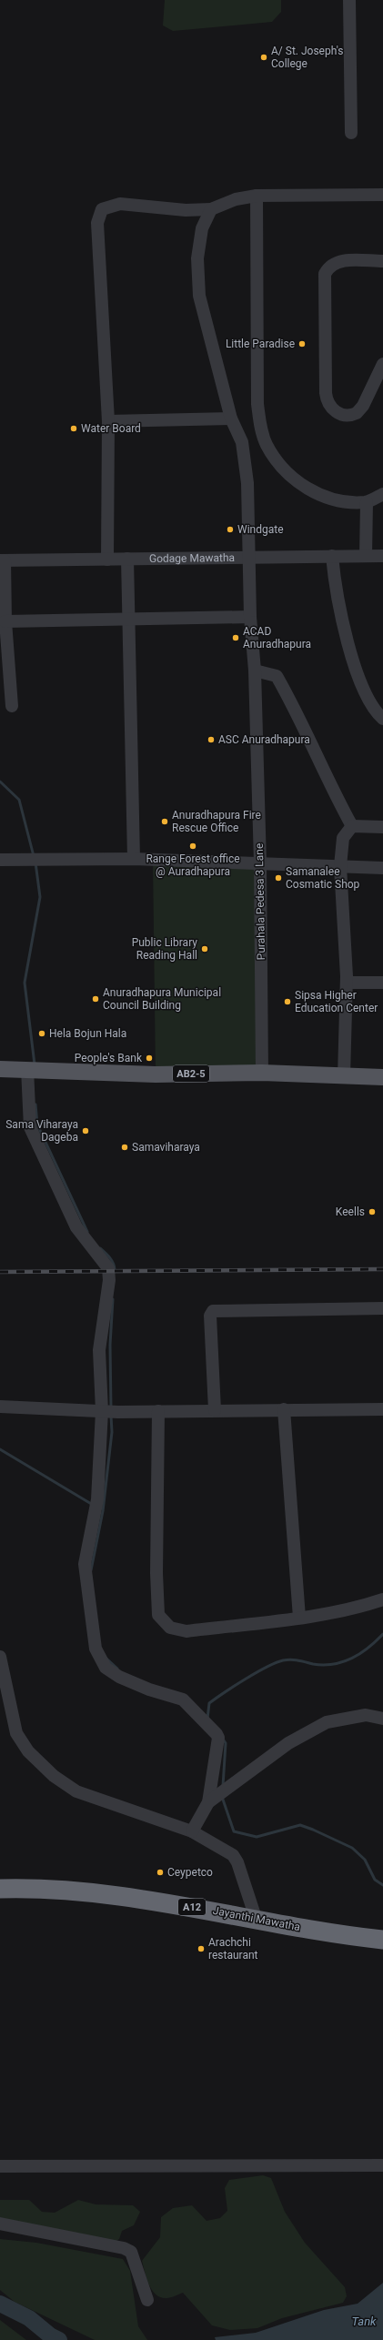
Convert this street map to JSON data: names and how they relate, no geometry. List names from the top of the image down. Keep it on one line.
{"streets":{"highway":["A12","Jayanthi Mawatha"],"main road":["AB2-5"],"street":["Godage Mawatha","Purahala Pedesa 3 Lane"]},"crossings":[["Godage Mawatha","Purahala Pedesa 3 Lane"],["Purahala Pedesa 3 Lane","AB2-5"]],"water":["Tank"],"places":["A/ St. Joseph's College","Little Paradise","Water Board","Windgate","ACAD Anuradhapura","ASC Anuradhapura","Anuradhapura Fire Rescue Office","Range Forest office @ Auradhapura","Samanalee Cosmatic Shop","Public Library Reading Hall","Anuradhapura Municipal Council Building","Sipsa Higher Education Center","Hela Bojun Hala","People's Bank","Sama Viharaya Dageba","Samaviharaya","Keells","Ceypetco","Arachchi restaurant"]}
